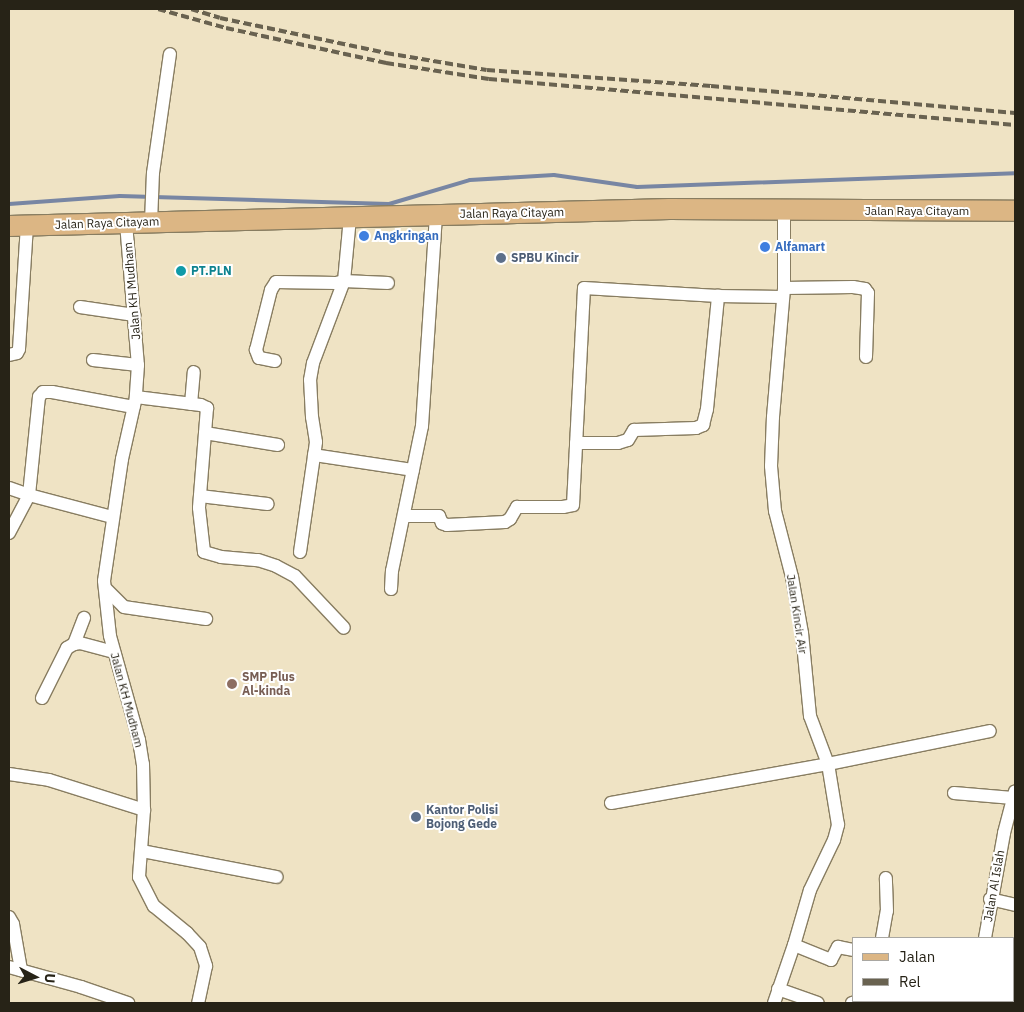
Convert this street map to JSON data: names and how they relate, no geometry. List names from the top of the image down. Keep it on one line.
{"streets":{"main road":["Jalan Raya Citayam"],"street":["Jalan KH Mudham","Jalan Kincir Air","Jalan Al Islah"]},"crossings":[["Jalan Raya Citayam","Jalan KH Mudham"],["Jalan Raya Citayam","Jalan Kincir Air"]],"places":["Angkringan","Alfamart","SPBU Kincir","PT.PLN","SMP Plus Al-kinda","Kantor Polisi Bojong Gede"],"legend":["Jalan","Rel"],"north":"right"}
